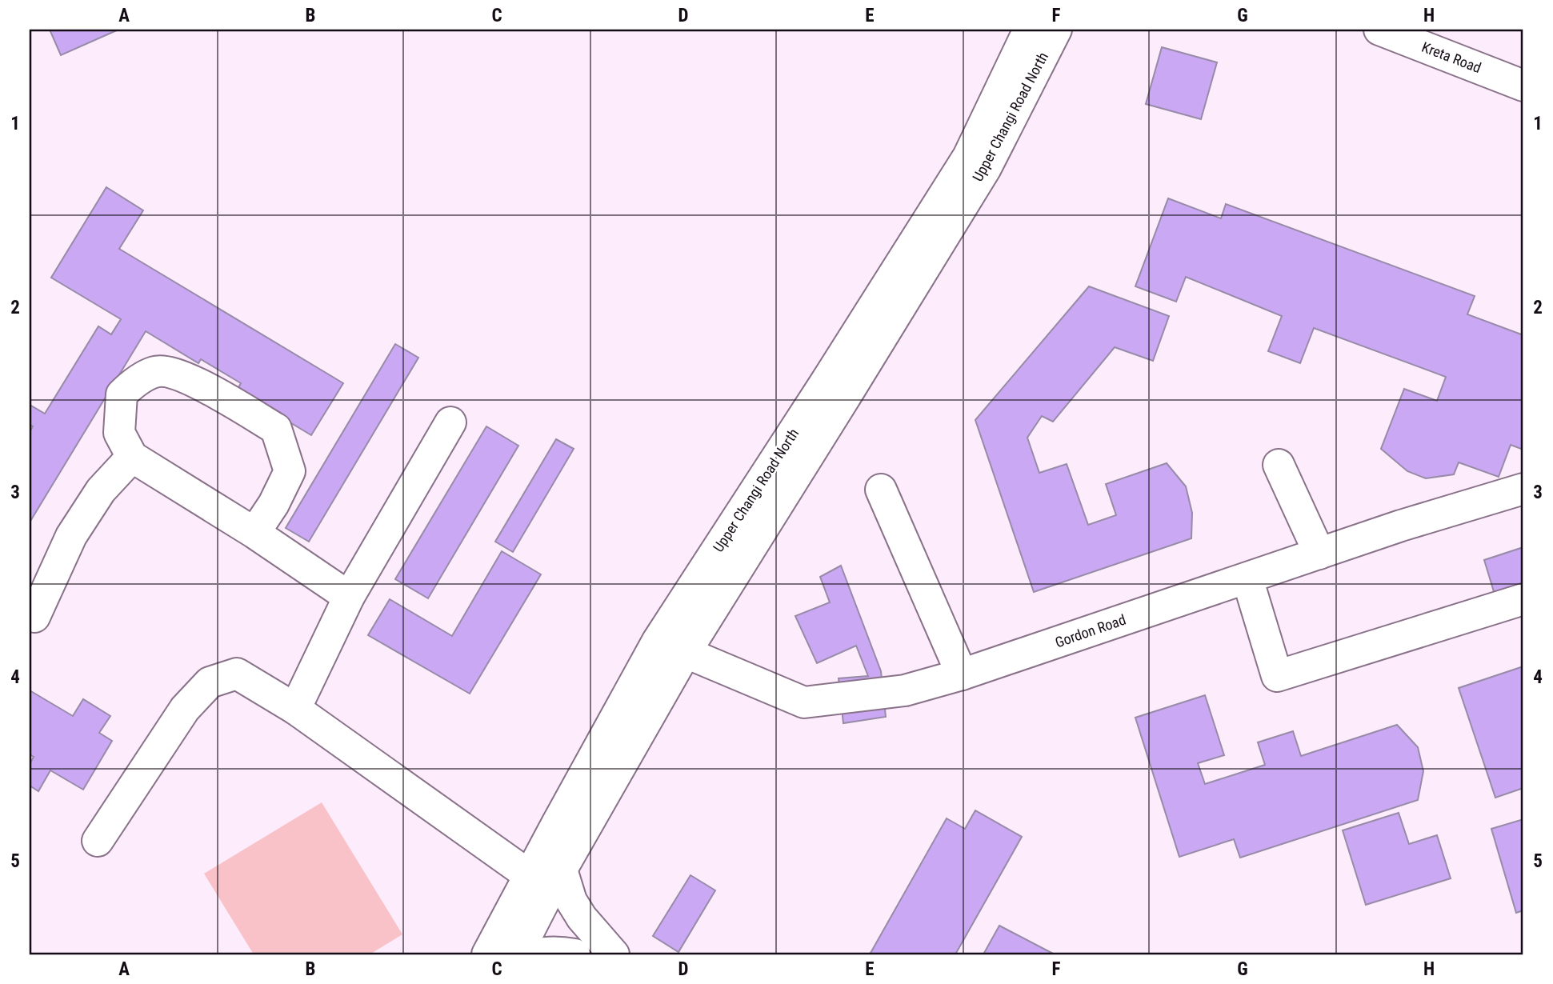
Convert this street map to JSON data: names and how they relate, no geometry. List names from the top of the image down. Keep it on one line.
{"streets":{"street":["Kreta Road","Upper Changi Road North","Gordon Road"]},"crossings":[["Upper Changi Road North","Gordon Road"]],"grid":{"columns":["A","B","C","D","E","F","G","H"],"rows":["1","2","3","4","5"]}}
